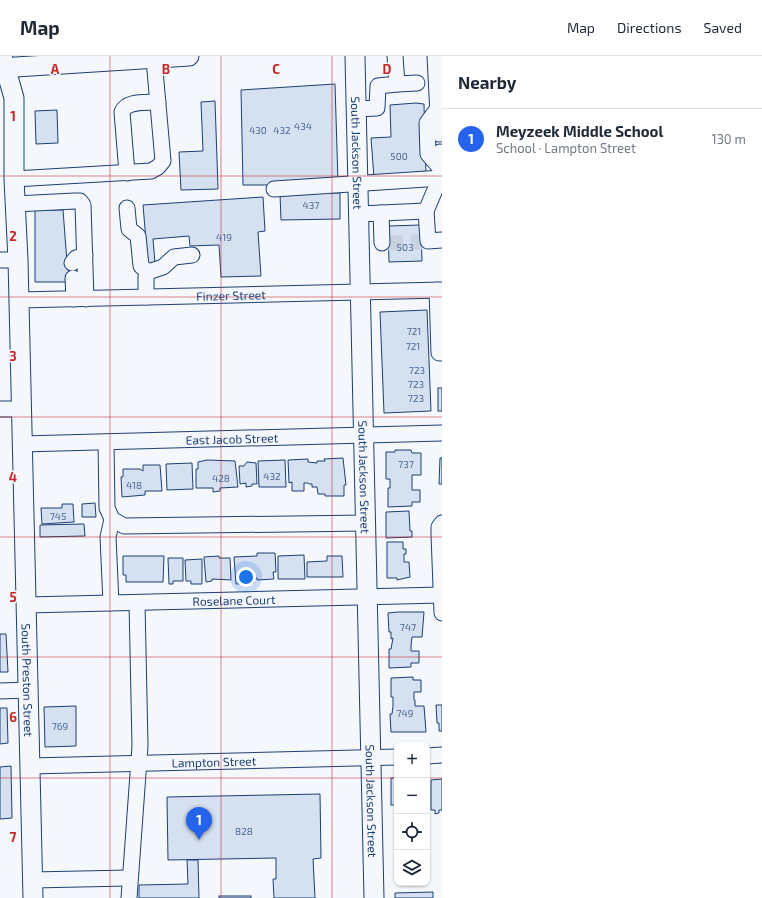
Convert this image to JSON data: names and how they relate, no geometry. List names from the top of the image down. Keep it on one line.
{"streets":{"main road":["South Jackson Street","South Preston Street"],"street":["Finzer Street","East Jacob Street","Roselane Court","Lampton Street"]},"crossings":[["South Jackson Street","Finzer Street"],["South Jackson Street","East Jacob Street"],["South Jackson Street","Roselane Court"],["South Jackson Street","Lampton Street"],["Finzer Street","South Preston Street"],["East Jacob Street","South Preston Street"],["Roselane Court","South Preston Street"],["South Preston Street","Lampton Street"]],"house_numbers":["434","430","432","500","437","419","503","721","721","723","723","723","737","432","428","418","745","747","749","769","828"],"page":{"header":"Map","nav":["Map","Directions","Saved"],"heading":"Nearby","list":[{"mark":"1","name":"Meyzeek Middle School","note":"School · Lampton Street","value":"130 m"}],"map_buttons":["+","−"],"pins":"1"},"grid":{"columns":["A","B","C","D"],"rows":["1","2","3","4","5","6","7"]}}
